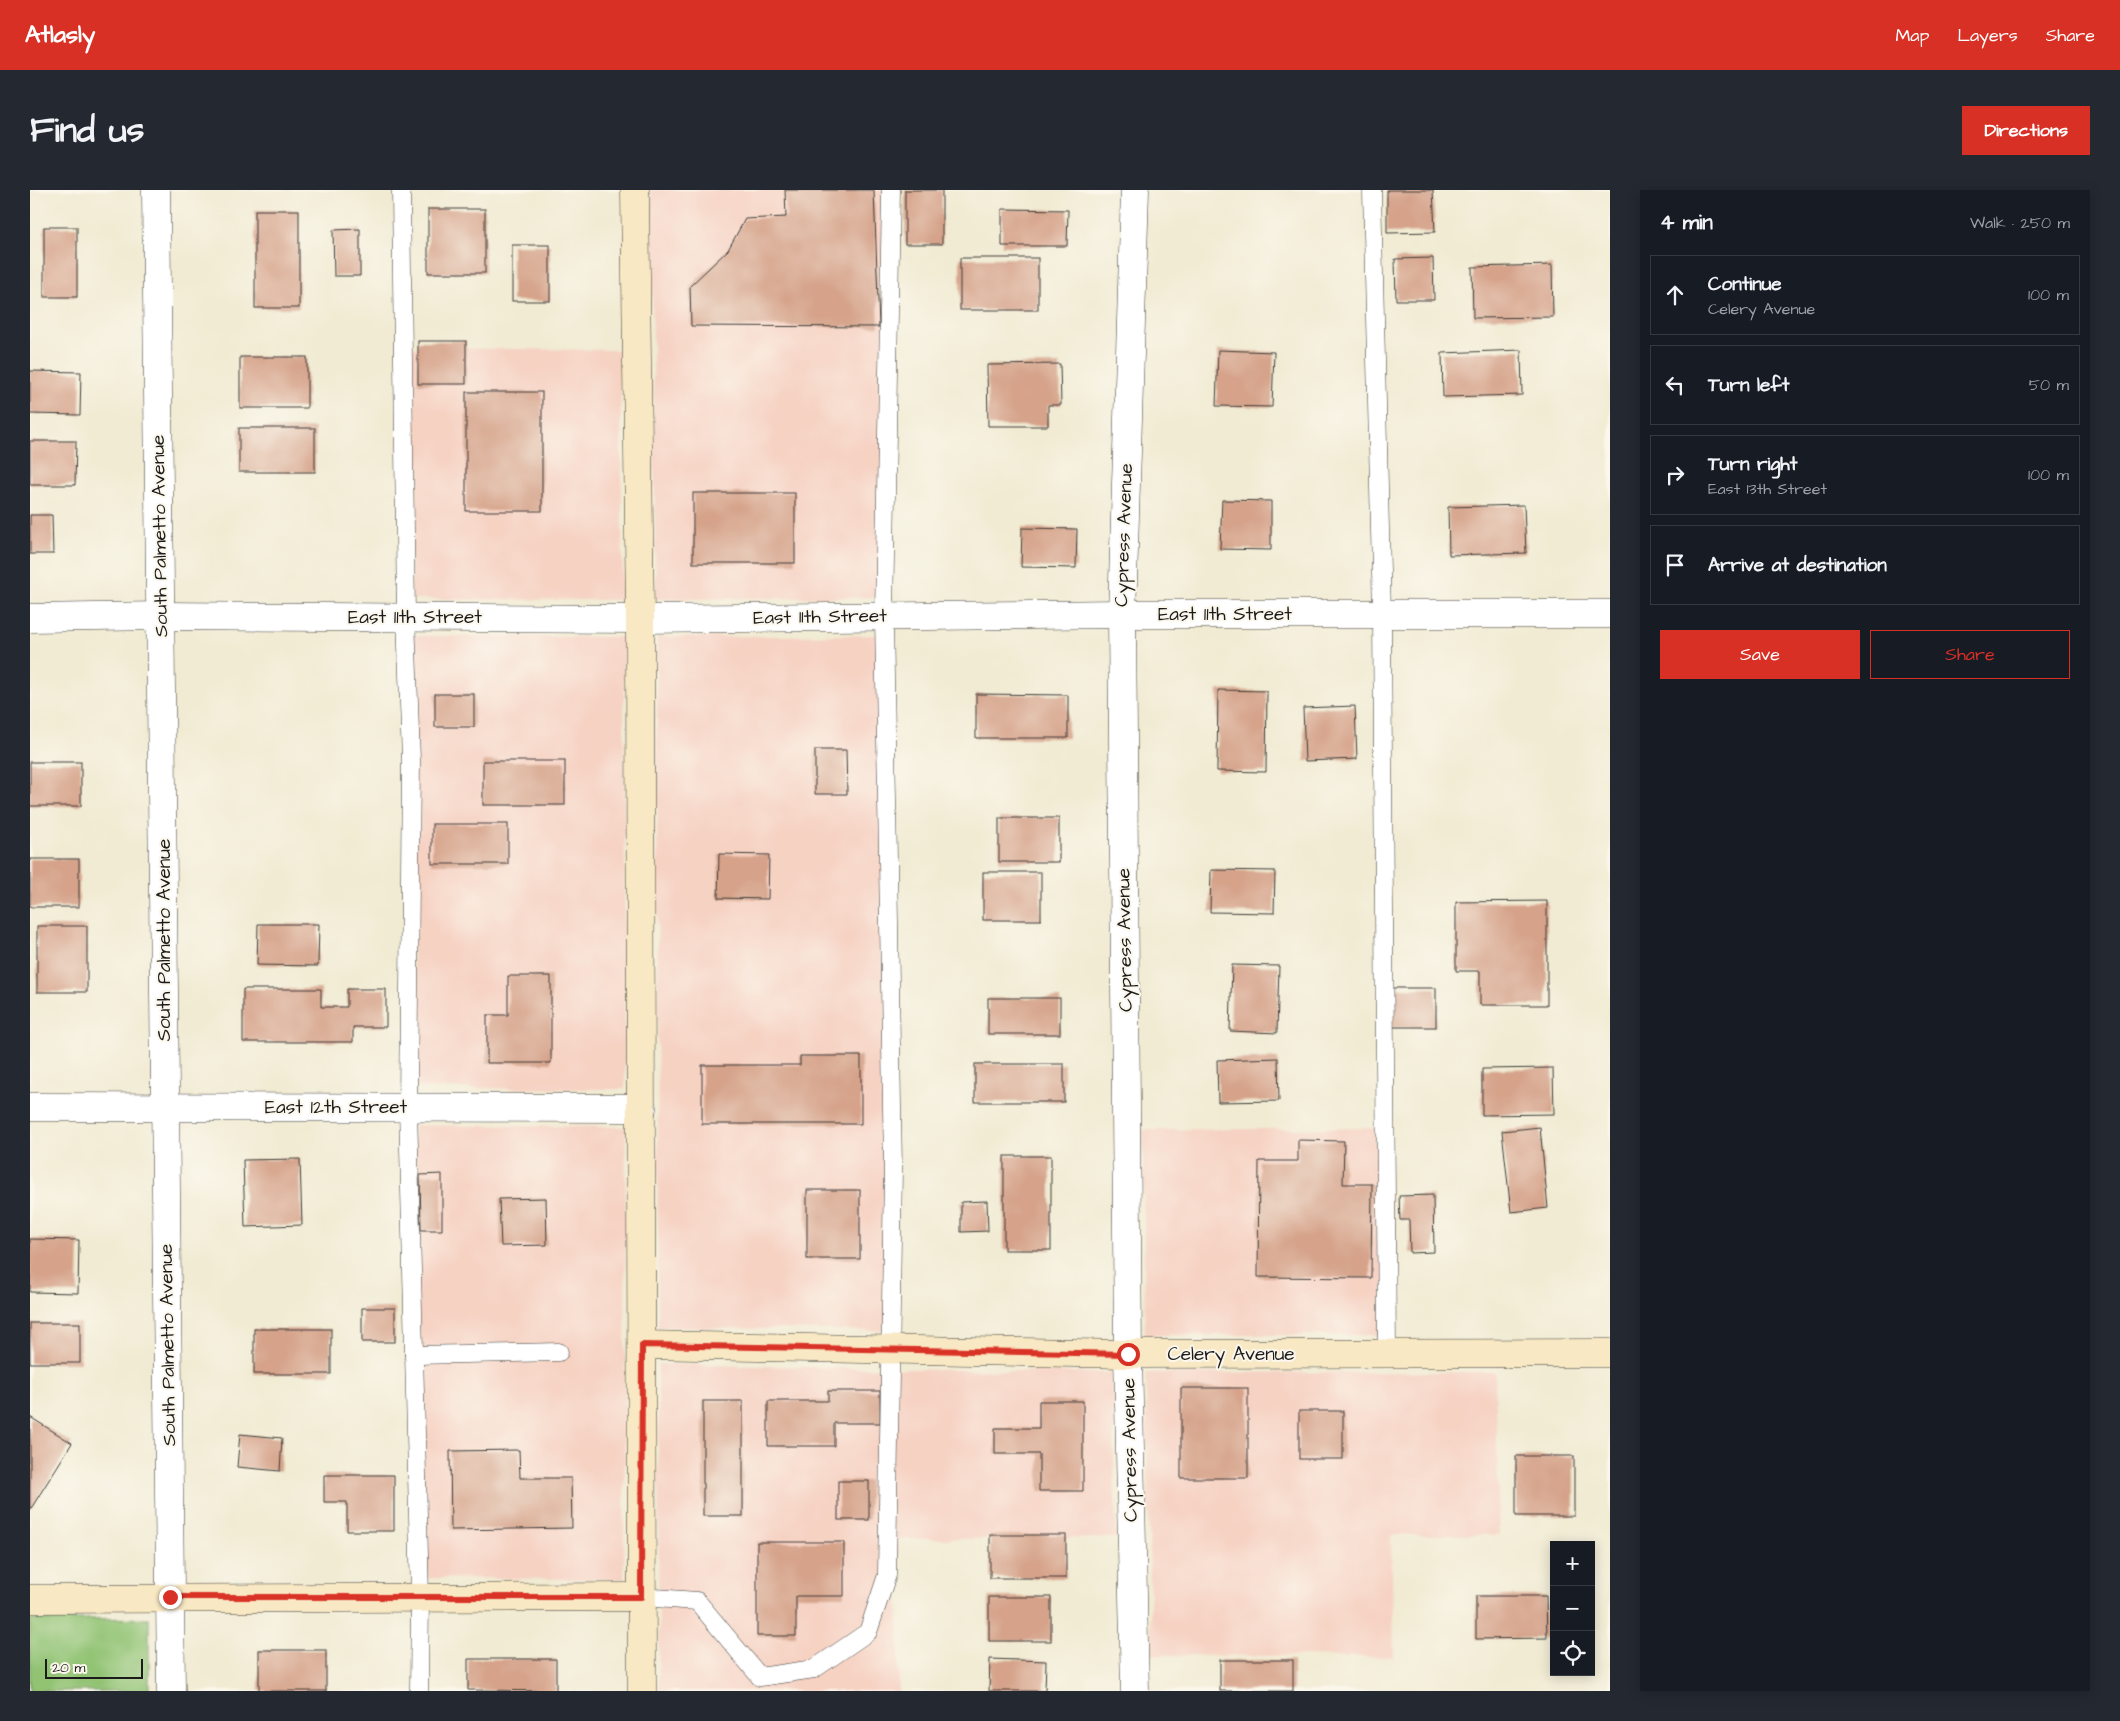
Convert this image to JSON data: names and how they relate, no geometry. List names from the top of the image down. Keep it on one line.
{"streets":{"main road":["Celery Avenue"],"street":["Cypress Avenue","South Palmetto Avenue","East 11th Street","East 12th Street"]},"crossings":[["Cypress Avenue","East 11th Street"],["Cypress Avenue","Celery Avenue"],["South Palmetto Avenue","East 11th Street"],["South Palmetto Avenue","East 12th Street"]],"scale_bar":"20 m","page":{"header":"Atlasly","nav":["Map","Layers","Share"],"title":"Find us","buttons":["Directions",["Save","Share"]],"heading":["4 min","Walk · 250 m"],"list":[["Continue","Celery Avenue","100 m"],["Turn left","50 m"],["Turn right","East 13th Street","100 m"],"Arrive at destination"],"map_buttons":["+","−"],"scale":"20 m"}}
